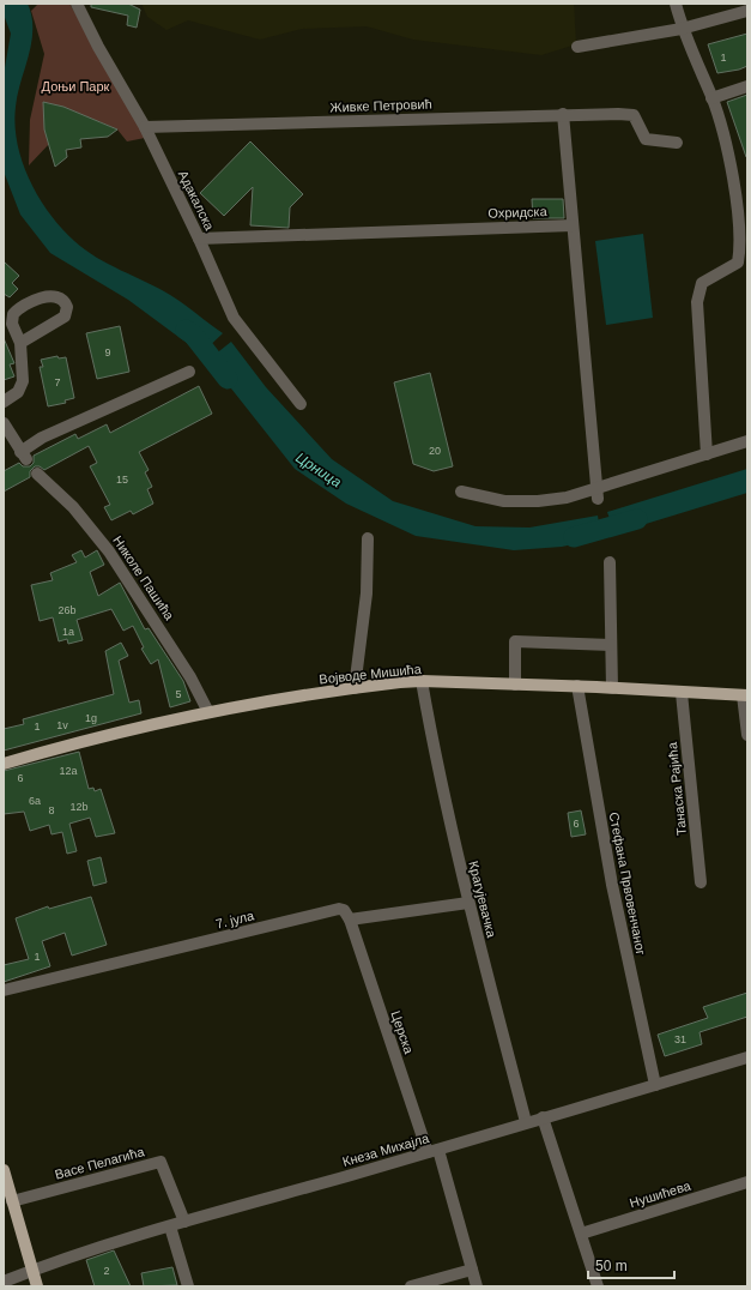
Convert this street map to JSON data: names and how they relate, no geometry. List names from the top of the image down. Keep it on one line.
{"streets":{"main road":["Војводе Мишића"],"street":["Живке Петровић","Адакалска","Охридска","Николе Пашића","Танаска Рајића","Стефана Првовенчаног","Крагујевачка","7. јула","Церска","Кнеза Михајла","Васе Пелагића","Нушићева"]},"crossings":[["Живке Петровић","Адакалска"],["Адакалска","Охридска"],["Николе Пашића","Војводе Мишића"],["Војводе Мишића","Танаска Рајића"],["Војводе Мишића","Стефана Првовенчаног"],["Војводе Мишића","Крагујевачка"],["Стефана Првовенчаног","Кнеза Михајла"],["Крагујевачка","Кнеза Михајла"],["7. јула","Церска"],["Церска","Кнеза Михајла"],["Кнеза Михајла","Васе Пелагића"]],"water":["Црница"],"parks":["Доњи Парк"],"house_numbers":["1","9","7","20","15","26b","1a","5","1g","1v","1","12a","6","6a","12b","8","6","1","31","2"],"scale_bar":"50 m"}
